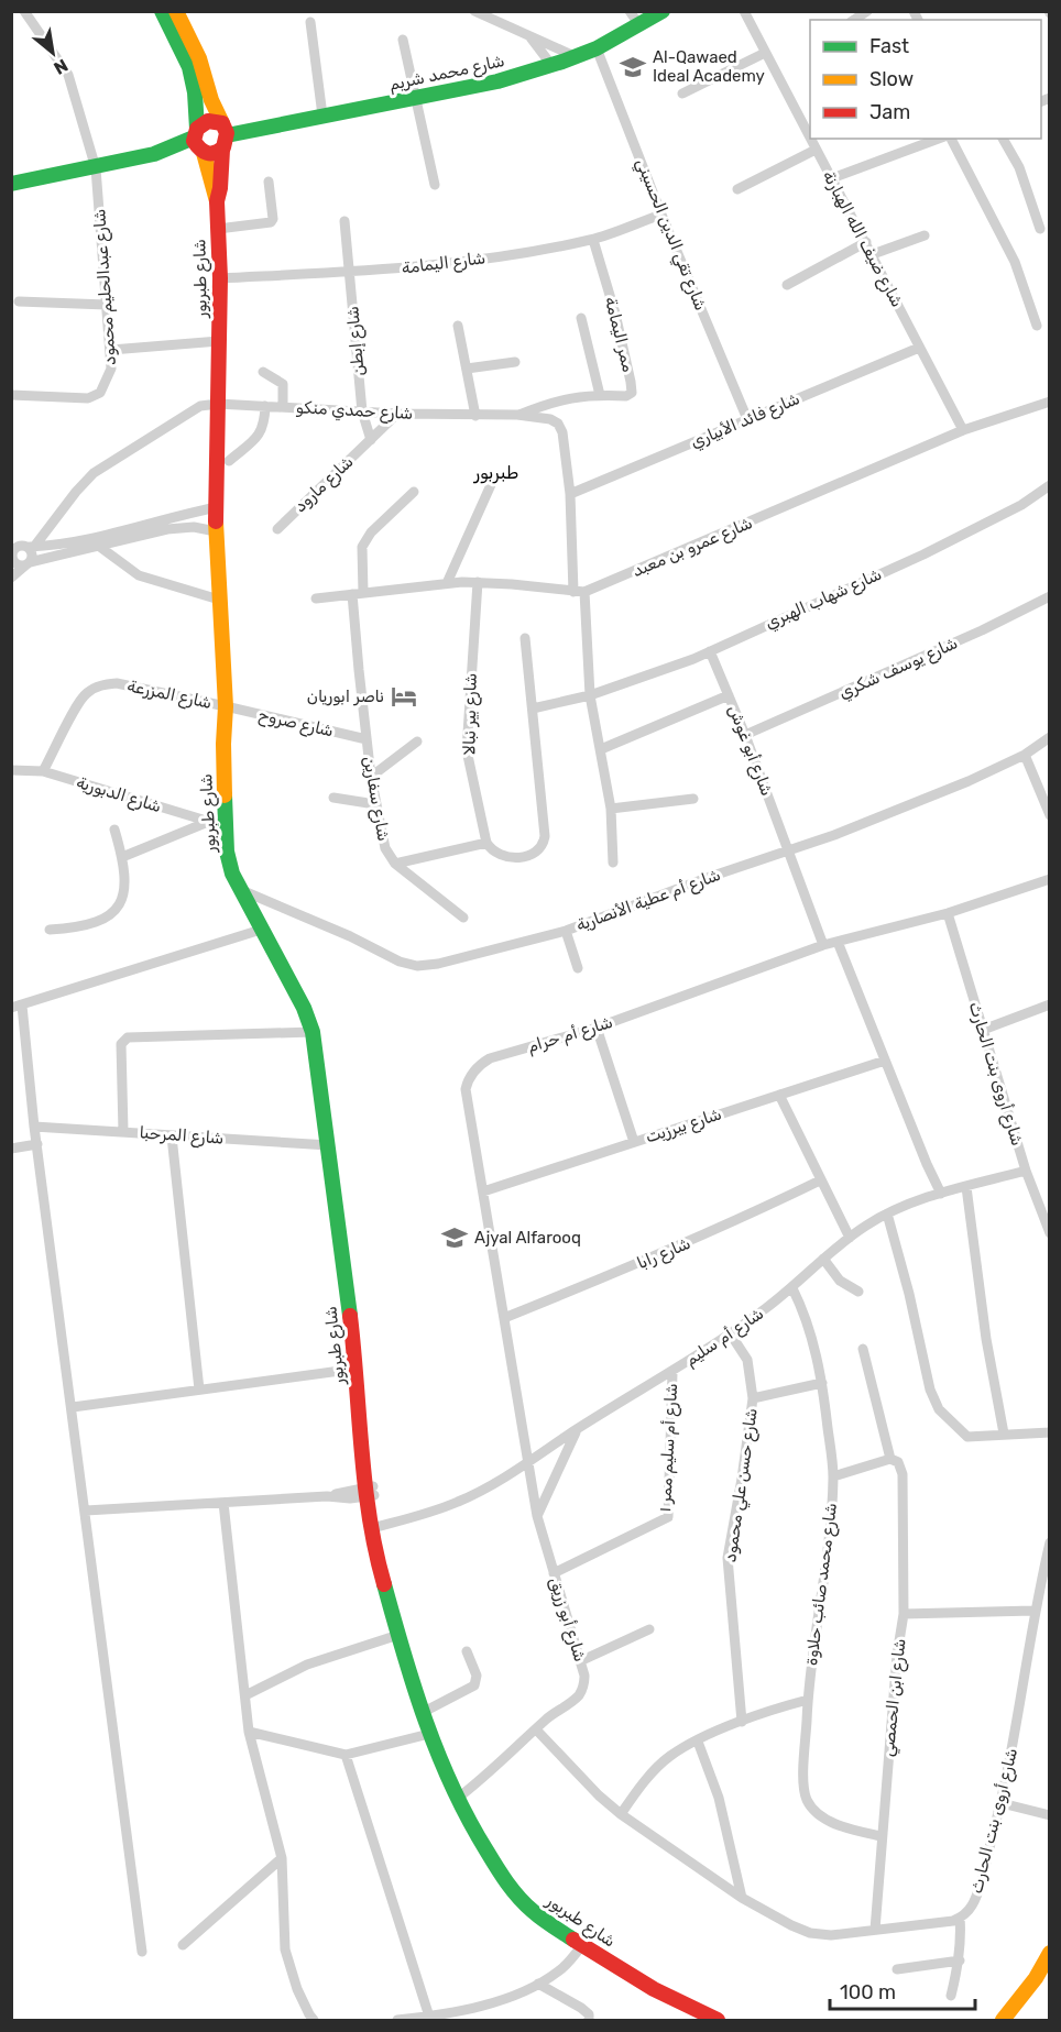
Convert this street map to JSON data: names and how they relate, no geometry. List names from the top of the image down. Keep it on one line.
{"streets":{"street":["شارع محمد شريم","شارع تقي الدين الحسيني","شارع ضيف الله الهبارنة","شارع اليمامة","شارع طبربور","شارع عبدالحليم محمود","ممر اليمامة","شارع إبطن","شارع حمدي منكو","شارع فائد الأبياري","شارع مارود","شارع عمرو بن معبد","شارع شهاب الهبري","شارع يوسف شكري","شارع المزرعة","شارع بير نبالا","شارع صروح","شارع أبو غوش","شارع الدبورية","شارع سفارين","شارع أم عطية الأنصارية","شارع أم حرام","شارع أروى بنت الحارث","شارع بيرزيت","شارع المرحبا","شارع رابا","شارع أم سليم","شارع أم سليم ممر ١","شارع حسن علي محمود","شارع محمد صائب حلاوة","شارع أبو زريق","شارع ابن الحمصي"]},"crossings":[["شارع محمد شريم","شارع تقي الدين الحسيني"],["شارع محمد شريم","شارع طبربور"],["شارع تقي الدين الحسيني","شارع اليمامة"],["شارع تقي الدين الحسيني","شارع فائد الأبياري"],["شارع ضيف الله الهبارنة","شارع فائد الأبياري"],["شارع ضيف الله الهبارنة","شارع عمرو بن معبد"],["شارع اليمامة","شارع طبربور"],["شارع اليمامة","ممر اليمامة"],["شارع اليمامة","شارع إبطن"],["شارع طبربور","شارع حمدي منكو"],["شارع طبربور","شارع المزرعة"],["شارع طبربور","شارع صروح"],["شارع طبربور","شارع الدبورية"],["شارع طبربور","شارع أم عطية الأنصارية"],["شارع طبربور","شارع المرحبا"],["شارع طبربور","شارع أم سليم"],["شارع طبربور","شارع أبو زريق"],["ممر اليمامة","شارع حمدي منكو"],["شارع إبطن","شارع حمدي منكو"],["شارع حمدي منكو","شارع فائد الأبياري"],["شارع حمدي منكو","شارع مارود"],["شارع حمدي منكو","شارع عمرو بن معبد"],["شارع حمدي منكو","شارع شهاب الهبري"],["شارع شهاب الهبري","شارع أبو غوش"],["شارع يوسف شكري","شارع أبو غوش"],["شارع المزرعة","شارع صروح"],["شارع المزرعة","شارع الدبورية"],["شارع بير نبالا","شارع سفارين"],["شارع صروح","شارع سفارين"],["شارع أبو غوش","شارع أم عطية الأنصارية"],["شارع أبو غوش","شارع أم حرام"],["شارع أم حرام","شارع أروى بنت الحارث"],["شارع أم حرام","شارع بيرزيت"],["شارع أم حرام","شارع رابا"],["شارع أم حرام","شارع أم سليم"],["شارع أم حرام","شارع أبو زريق"],["شارع أروى بنت الحارث","شارع أم سليم"],["شارع أم سليم","شارع أم سليم ممر ١"],["شارع أم سليم","شارع حسن علي محمود"],["شارع أم سليم","شارع محمد صائب حلاوة"],["شارع أم سليم","شارع أبو زريق"],["شارع أم سليم ممر ١","شارع أبو زريق"],["شارع محمد صائب حلاوة","شارع ابن الحمصي"]],"districts":["طبربور"],"places":{"school or university":["Al-Qawaed Ideal Academy","Ajyal Alfarooq"],"hotel":["ناصر ابوريان"]},"legend":["Fast","Slow","Jam"],"scale_bar":"100 m","north":"bottom right"}
